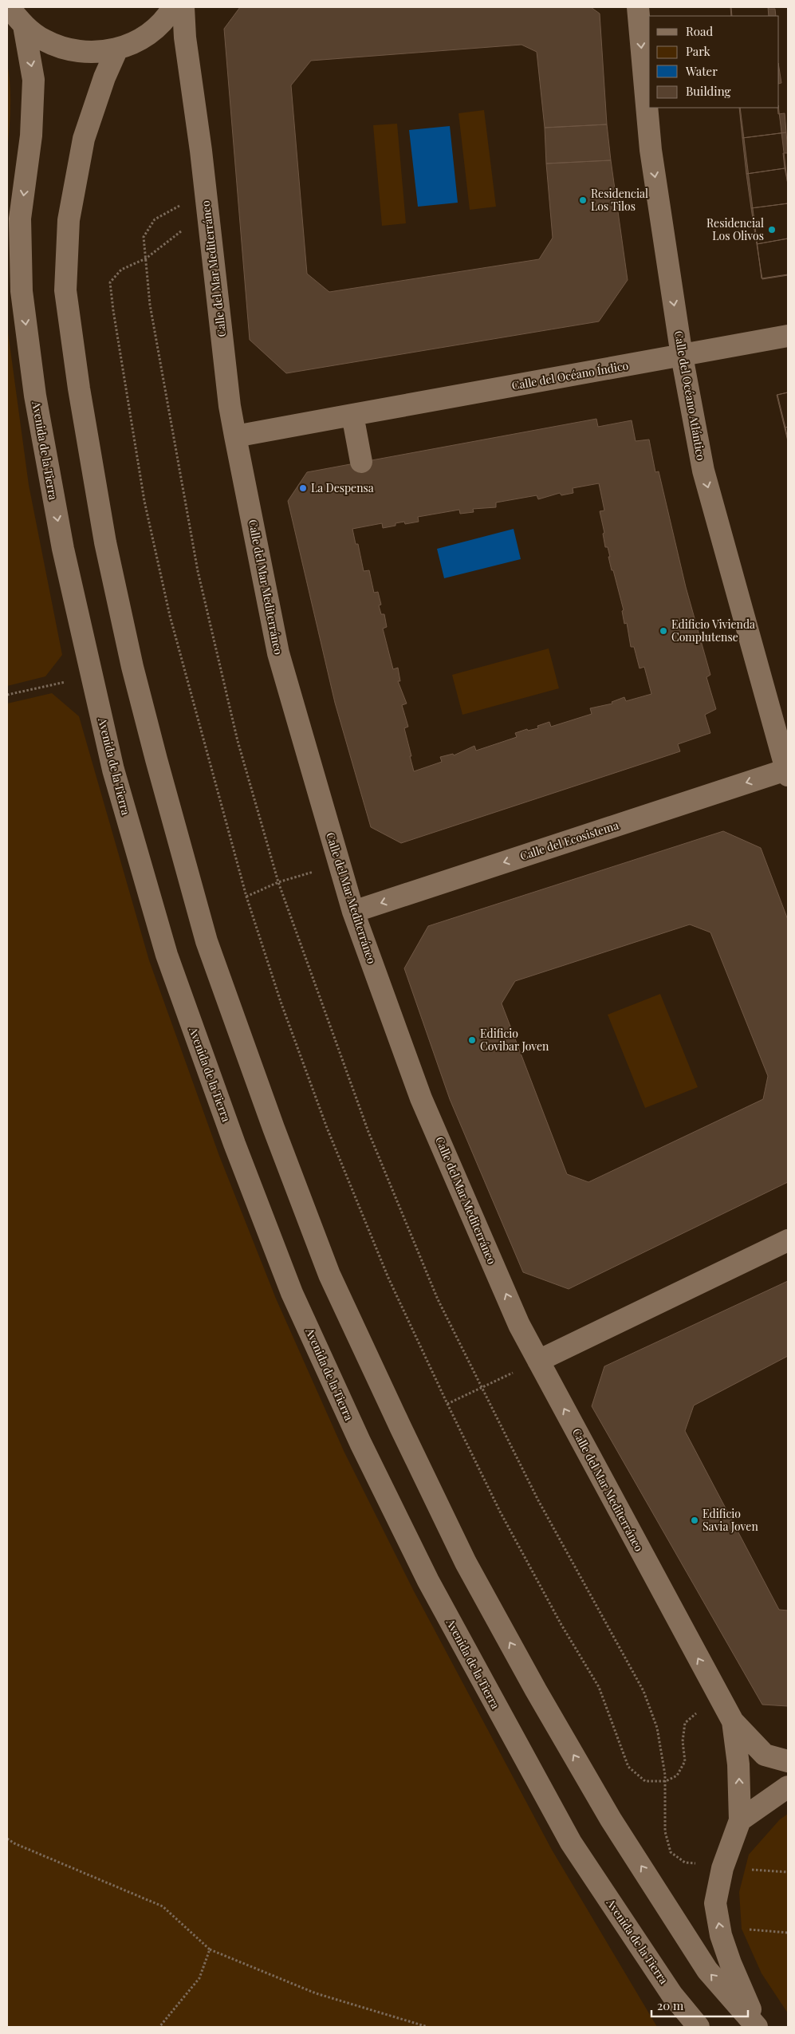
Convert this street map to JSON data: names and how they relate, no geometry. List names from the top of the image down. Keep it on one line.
{"streets":{"street":["Calle del Mar Mediterráneo","Calle del Océano Índico","Calle del Océano Atlántico","Avenida de la Tierra","Calle del Ecosistema"]},"crossings":[["Calle del Mar Mediterráneo","Calle del Océano Índico"],["Calle del Mar Mediterráneo","Calle del Ecosistema"],["Calle del Océano Índico","Calle del Océano Atlántico"],["Calle del Océano Atlántico","Calle del Ecosistema"]],"one_way":["Calle del Océano Atlántico","Calle del Ecosistema"],"places":["Residencial Los Tilos","Residencial Los Olivos","La Despensa","Edificio Vivienda Complutense","Edificio Covibar Joven","Edificio Savia Joven"],"legend":["Road","Park","Water","Building"],"scale_bar":"20 m"}
